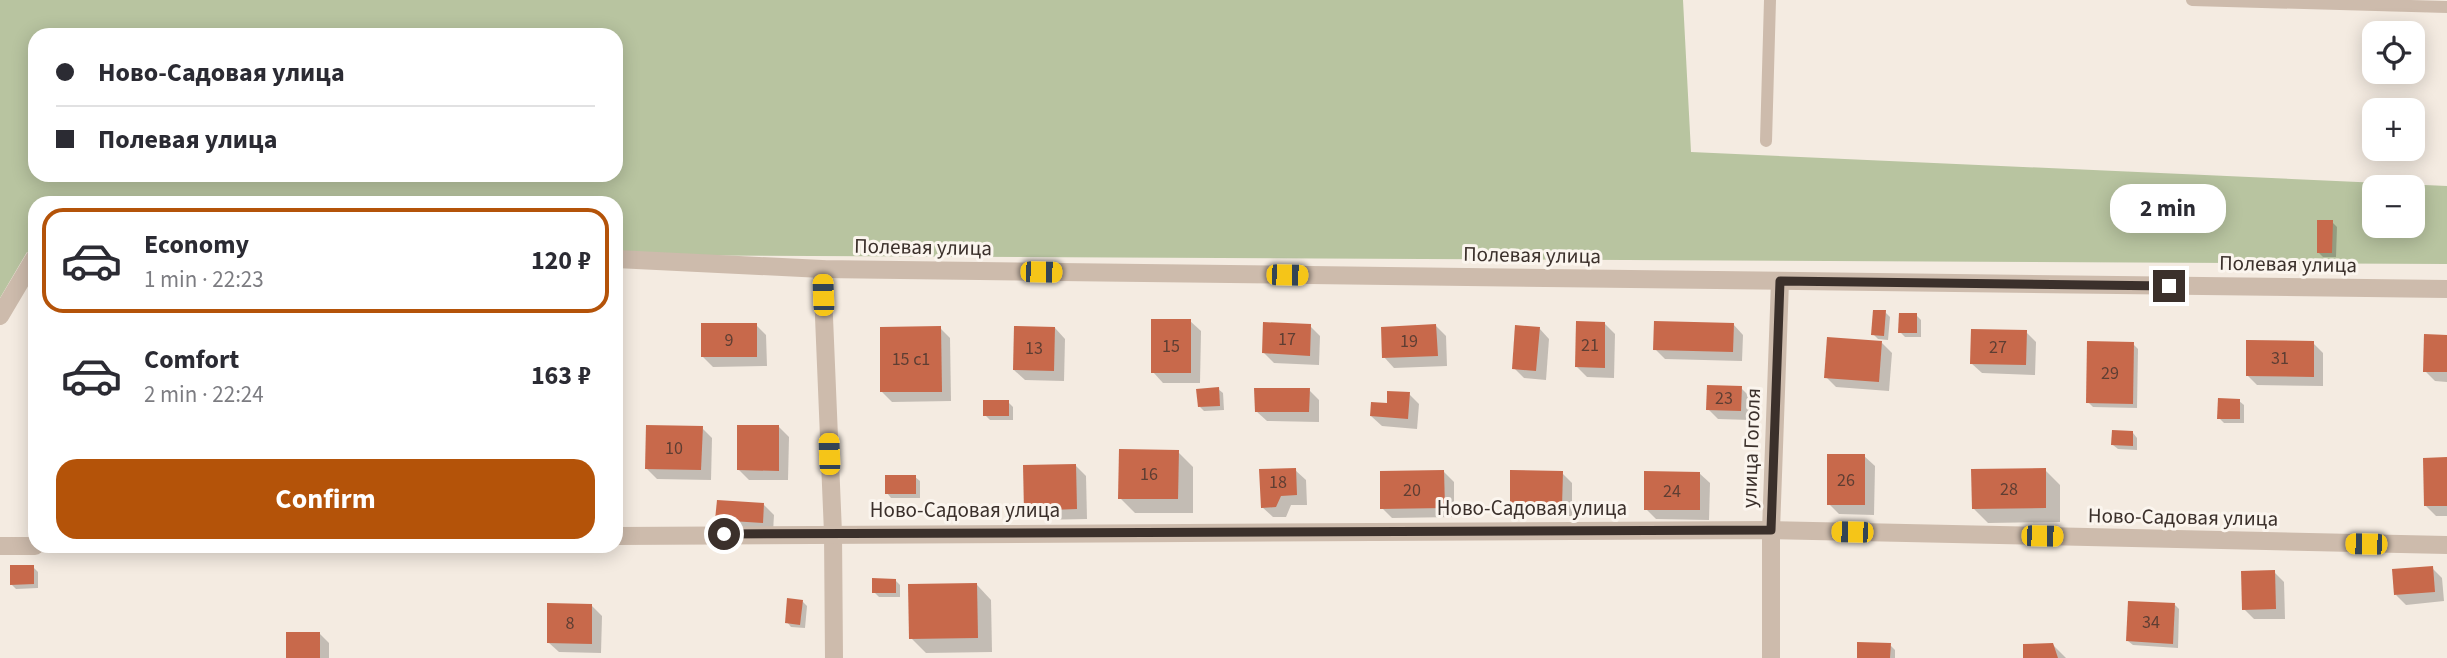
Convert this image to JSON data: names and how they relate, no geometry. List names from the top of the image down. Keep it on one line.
{"streets":{"street":["Полевая улица","улица Гоголя","Ново-Садовая улица"]},"crossings":[["Полевая улица","улица Гоголя"],["улица Гоголя","Ново-Садовая улица"]],"house_numbers":["17","9","19","21","15","27","13","31","15 с1","29","23","10","16","26","18","28","20","24","34","8"],"page":{"map_buttons":["+","−"],"banner":["Ново-Садовая улица","Полевая улица"],"bubble":"2 min","list":[{"name":"Economy","note":"1 min · 22:23","value":"120 ₽"},{"name":"Comfort","note":"2 min · 22:24","value":"163 ₽"}],"buttons":"Confirm"}}
